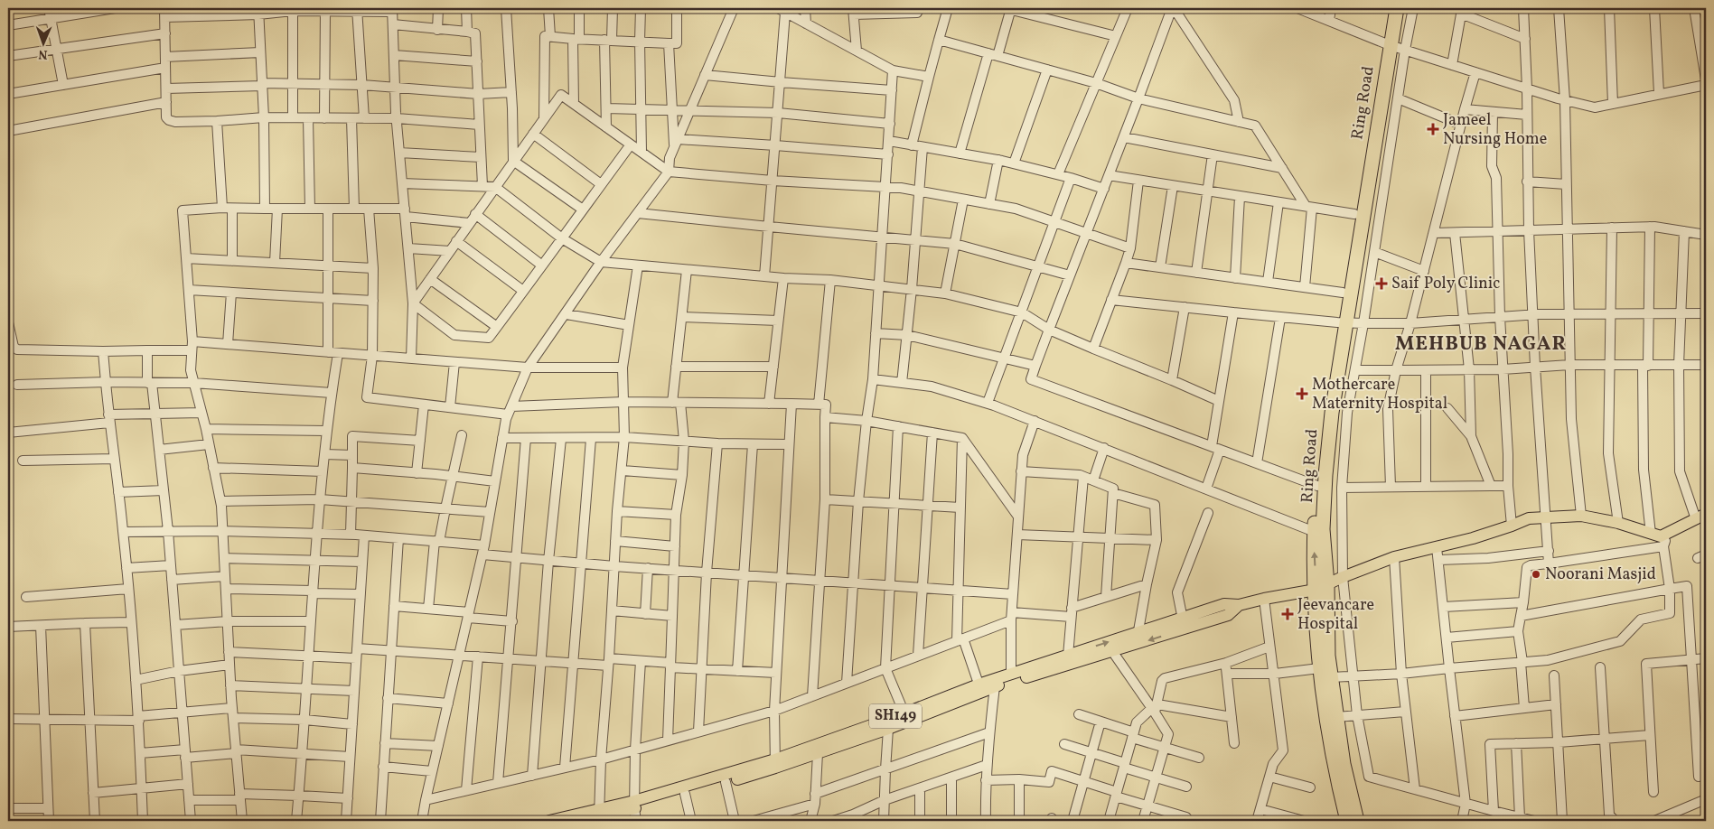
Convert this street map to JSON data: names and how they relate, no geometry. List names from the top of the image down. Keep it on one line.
{"streets":{"highway":["Ring Road"],"main road":["SH149"]},"crossings":[["Ring Road","SH149"]],"districts":["MEHBUB NAGAR"],"places":{"health":["Jameel Nursing Home","Saif Poly Clinic","Mothercare Maternity Hospital","Jeevancare Hospital"],"other":["Noorani Masjid"]},"north":"bottom"}
